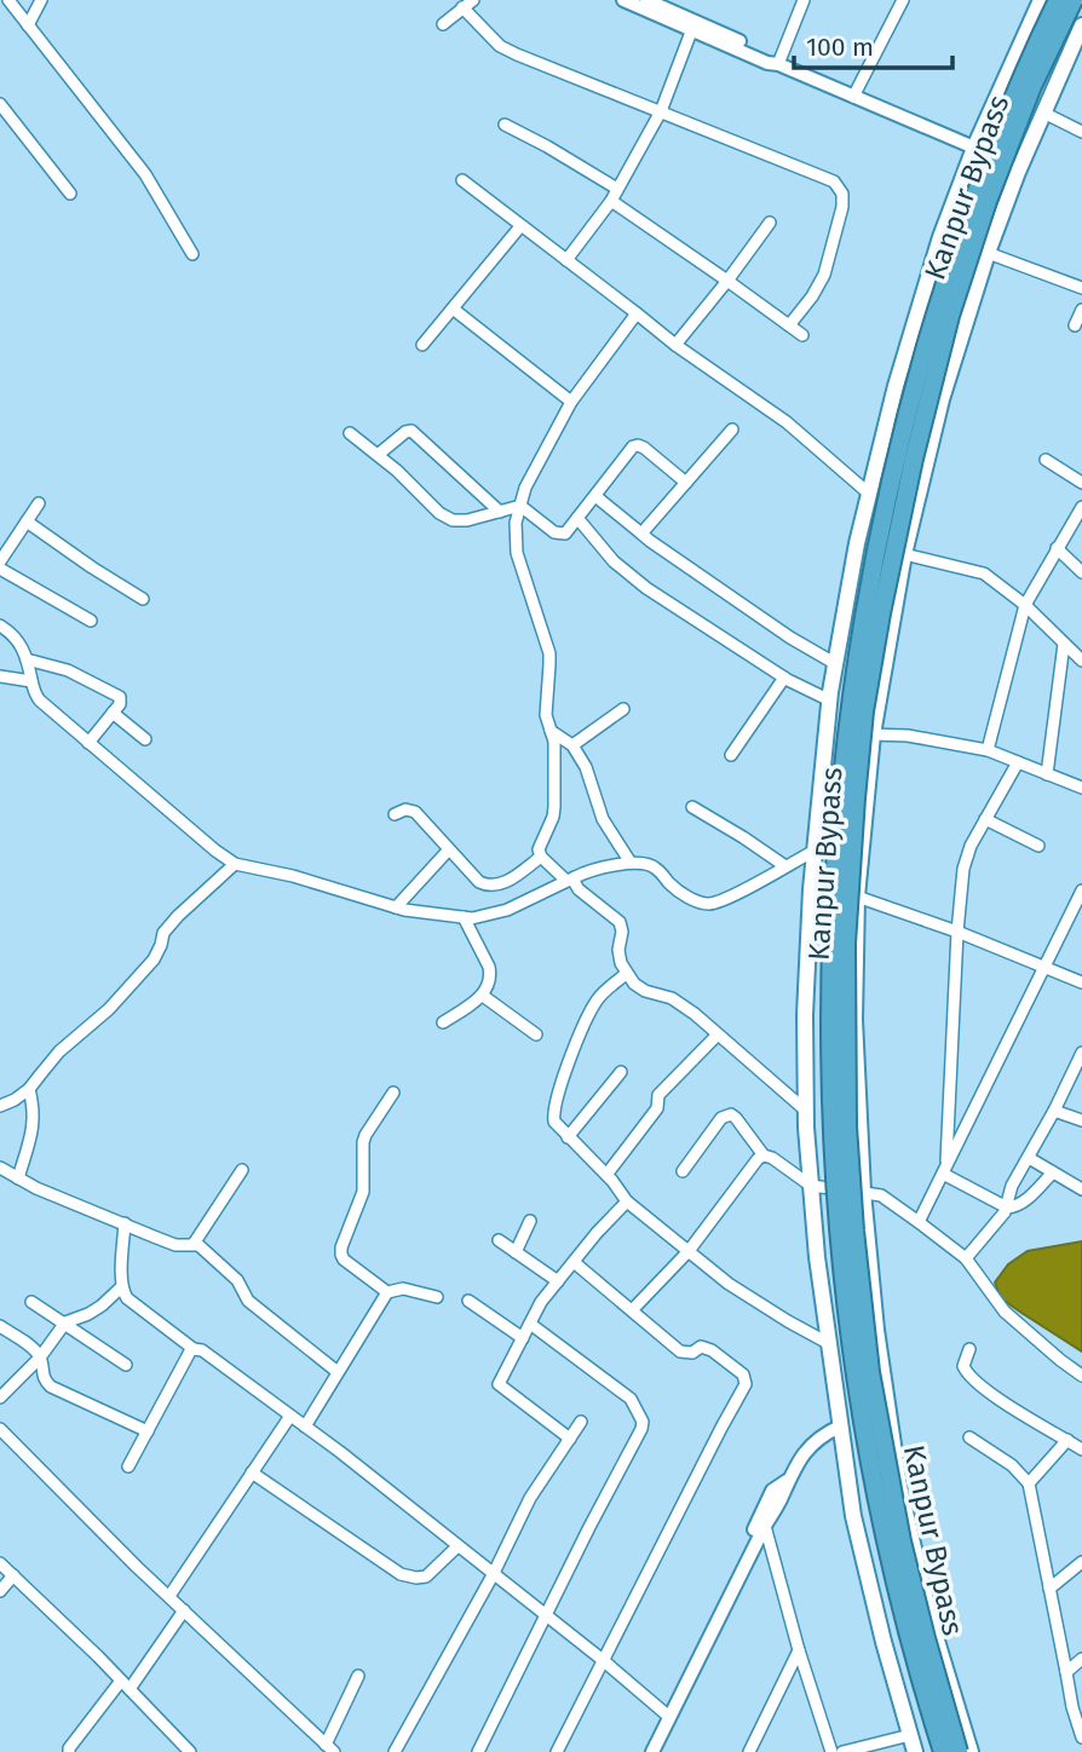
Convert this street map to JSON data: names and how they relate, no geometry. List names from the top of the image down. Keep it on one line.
{"streets":{"highway":["Kanpur Bypass"]},"scale_bar":"100 m"}
